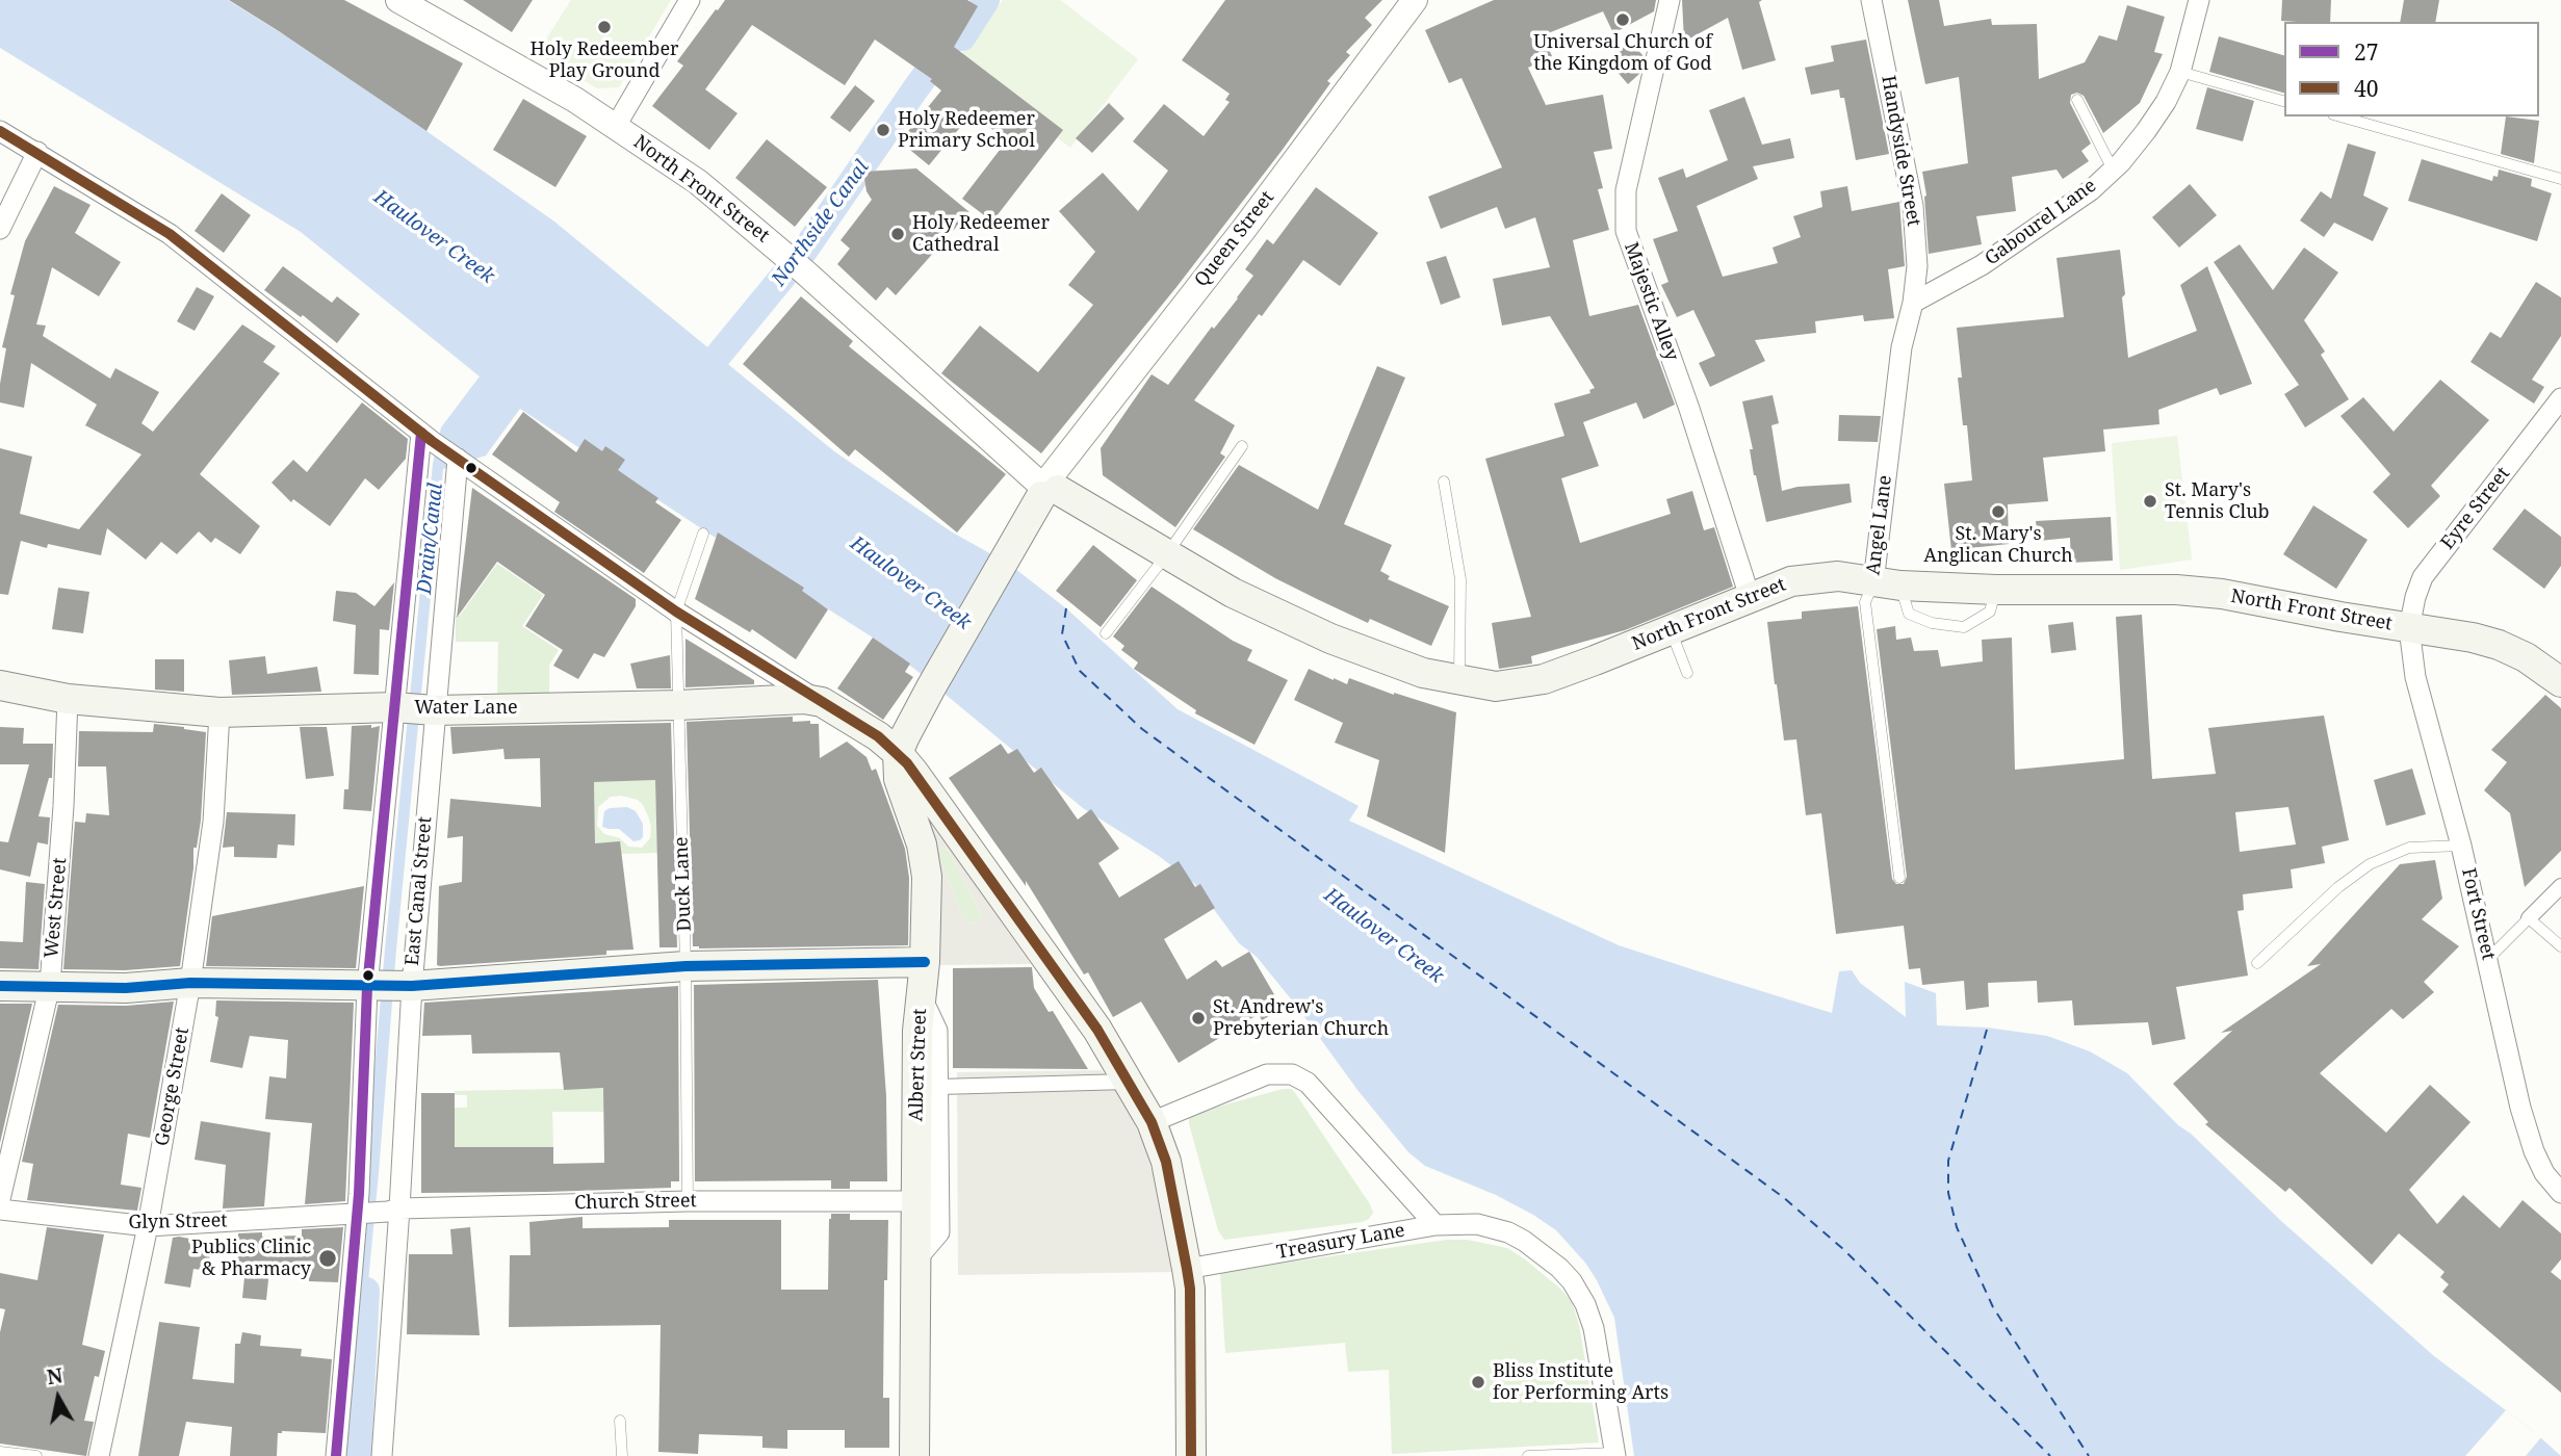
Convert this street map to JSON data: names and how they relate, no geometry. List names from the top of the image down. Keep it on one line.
{"streets":{"main road":["North Front Street","Queen Street","Water Lane","Albert Street"],"street":["Handyside Street","Gabourel Lane","Majestic Alley","Eyre Street","Angel Lane","East Canal Street","West Street","Fort Street","George Street","Church Street","Glyn Street","Treasury Lane"],"lane":["Duck Lane"]},"crossings":[["Handyside Street","Gabourel Lane"],["Handyside Street","Angel Lane"],["North Front Street","Queen Street"],["North Front Street","Majestic Alley"],["North Front Street","Eyre Street"],["North Front Street","Angel Lane"],["North Front Street","Fort Street"],["Gabourel Lane","Angel Lane"],["Queen Street","Albert Street"],["Eyre Street","Fort Street"],["Water Lane","Duck Lane"],["Water Lane","East Canal Street"],["Water Lane","West Street"],["Water Lane","George Street"],["Duck Lane","Church Street"],["East Canal Street","Church Street"],["East Canal Street","Glyn Street"],["Albert Street","Church Street"],["George Street","Glyn Street"],["Church Street","Glyn Street"]],"water":["Northside Canal","Haulover Creek","Drain/Canal"],"places":["Universal Church of the Kingdom of God","Holy Redeember Play Ground","Holy Redeemer Primary School","Holy Redeemer Cathedral","St. Mary's Tennis Club","St. Mary's Anglican Church","St. Andrew's Prebyterian Church","Publics Clinic & Pharmacy","Bliss Institute for Performing Arts"],"lines":["transit line 40","transit line 27"],"legend":["27","40"],"north":"top"}
